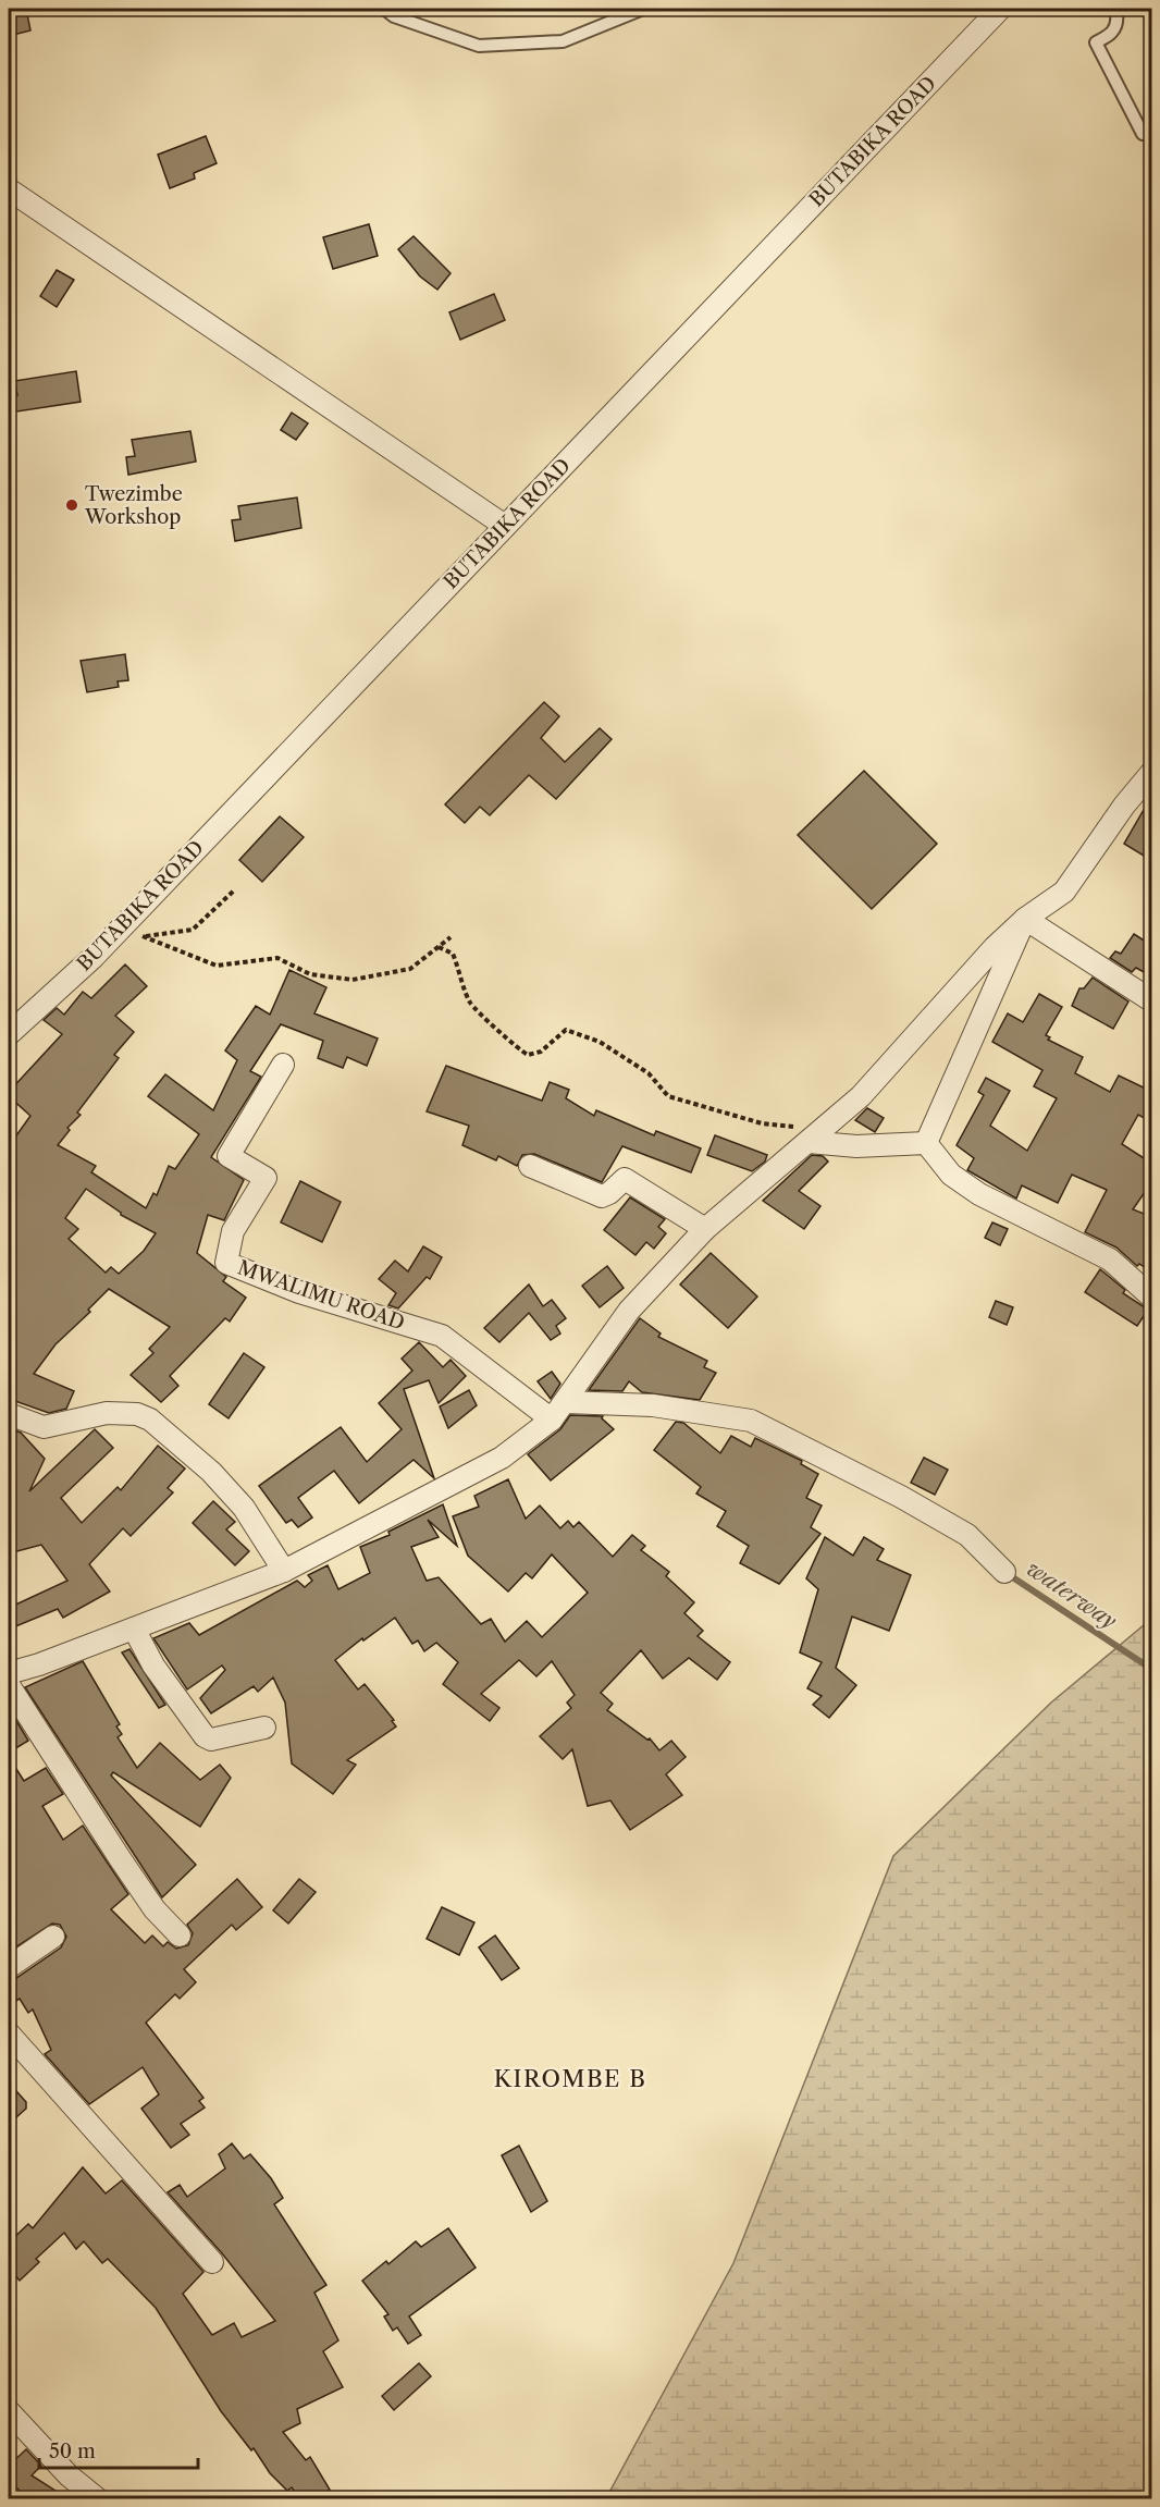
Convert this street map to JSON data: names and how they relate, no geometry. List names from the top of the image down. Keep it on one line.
{"streets":{"street":["BUTABIKA ROAD","MWALIMU ROAD"]},"districts":["KIROMBE B"],"water":["waterway"],"places":["Twezimbe Workshop"],"scale_bar":"50 m"}
